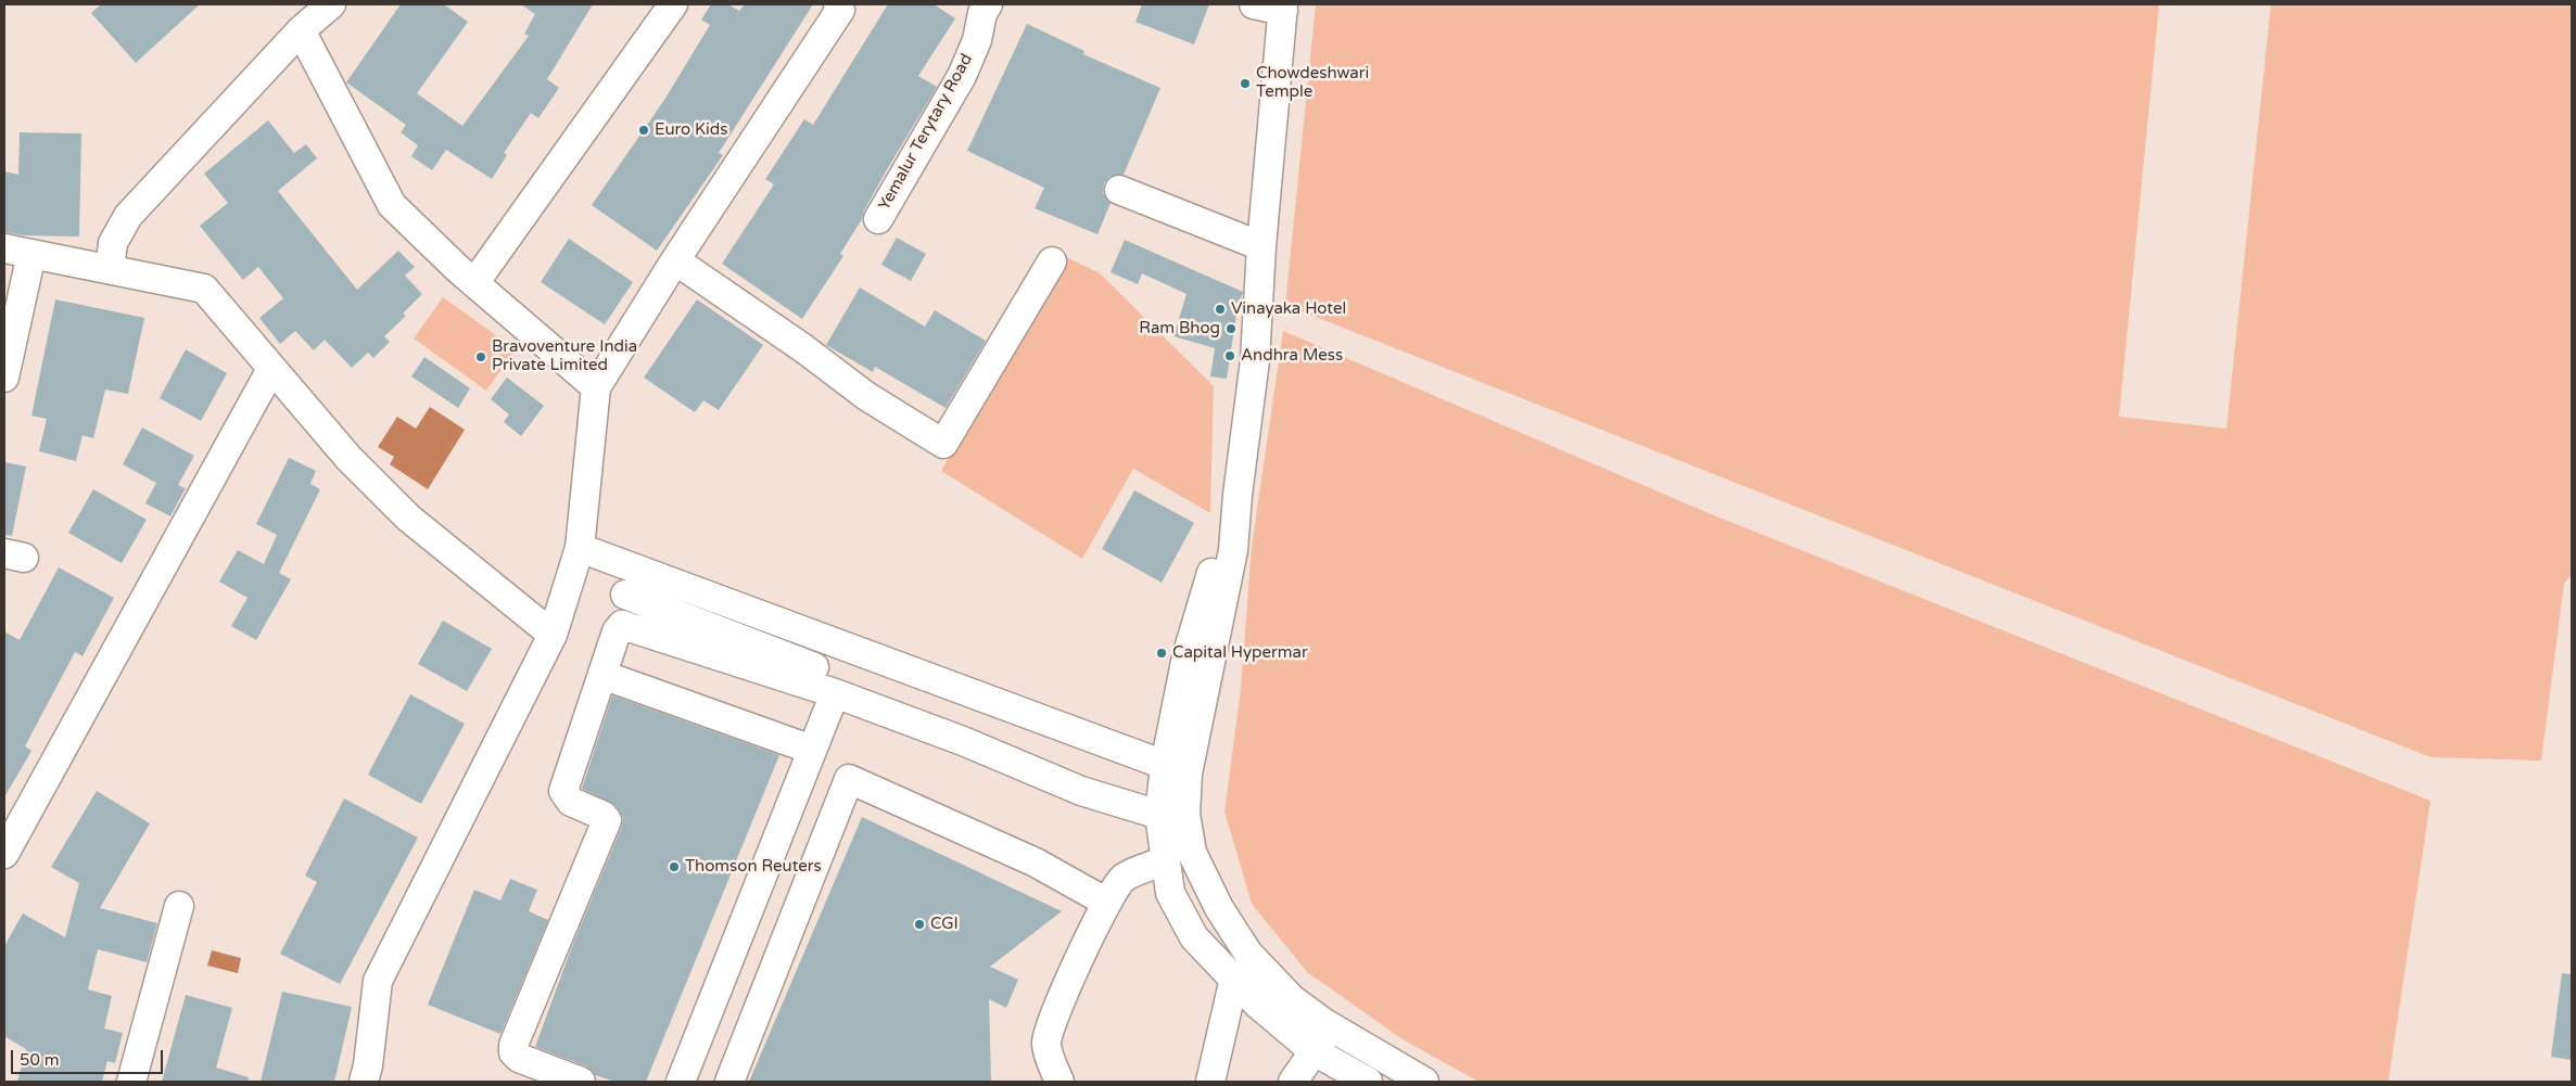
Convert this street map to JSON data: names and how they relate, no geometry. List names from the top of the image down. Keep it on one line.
{"streets":{"street":["Yemalur Terytary Road"]},"places":["Chowdeshwari Temple","Euro Kids","Vinayaka Hotel","Ram Bhog","Andhra Mess","Bravoventure India Private Limited","Capital Hypermar","Thomson Reuters","CGI"],"scale_bar":"50 m"}
